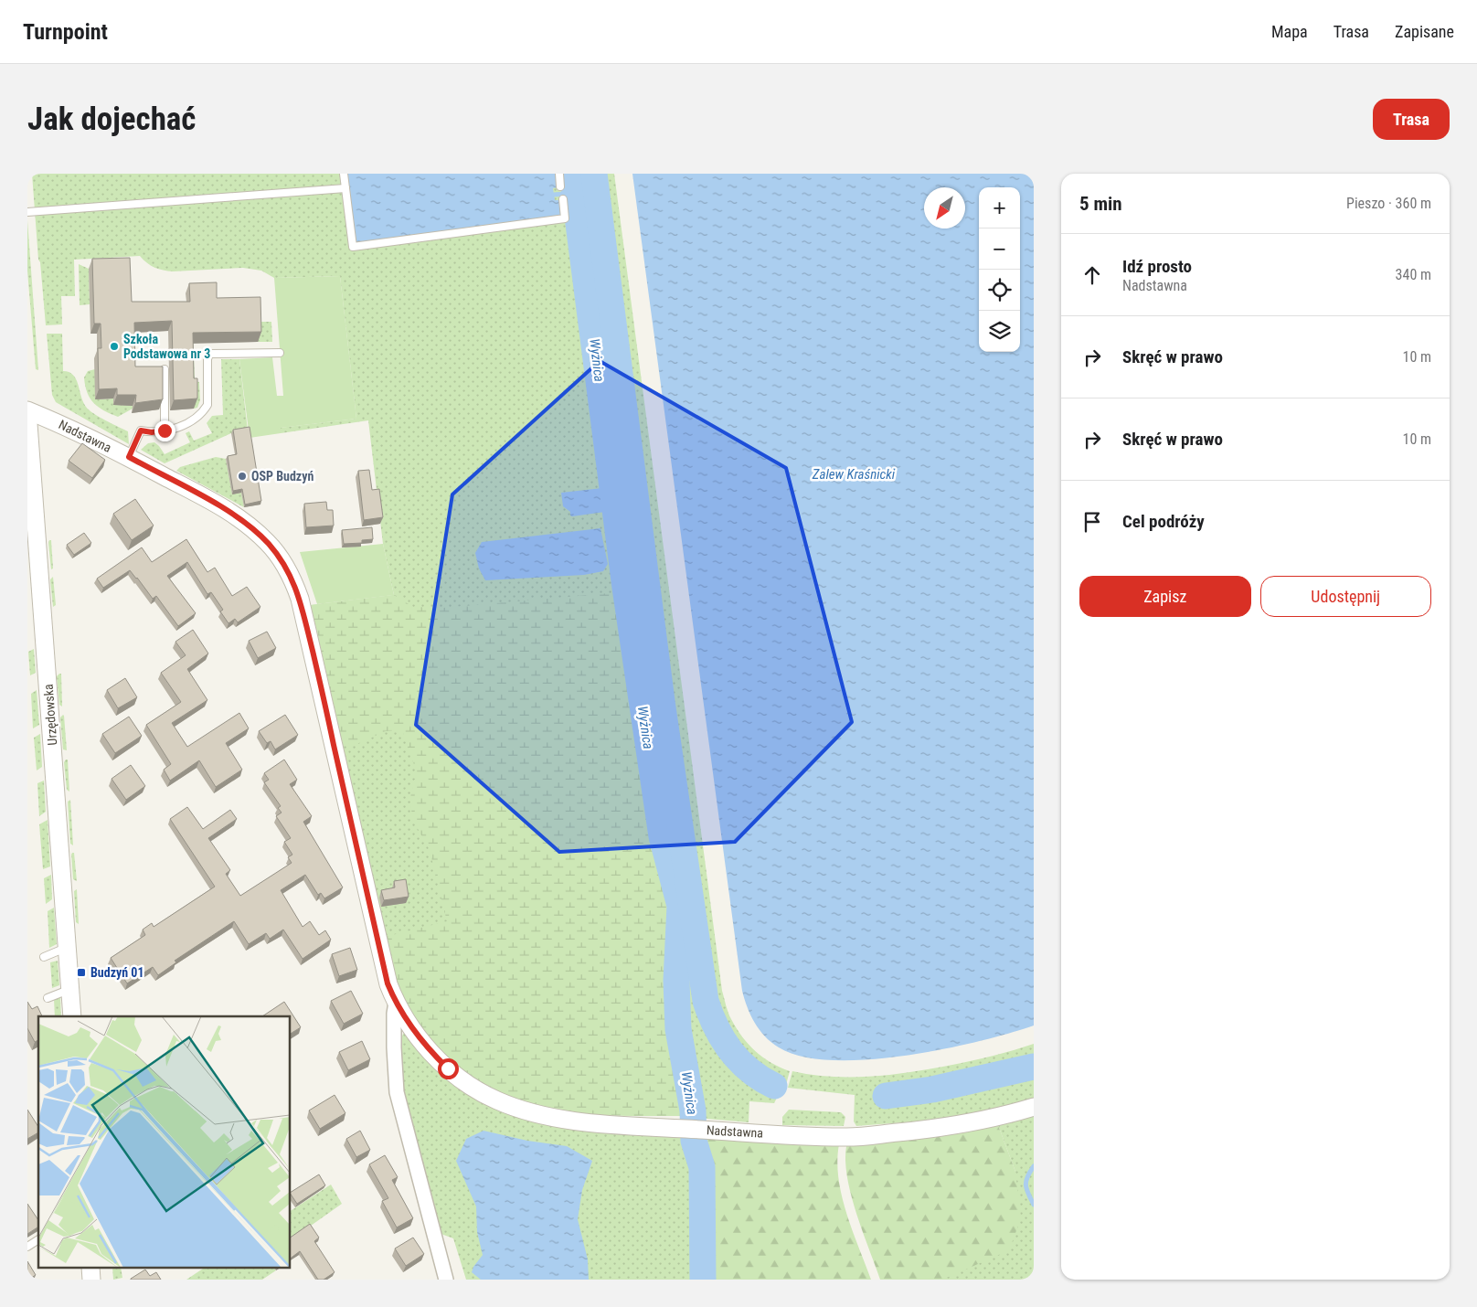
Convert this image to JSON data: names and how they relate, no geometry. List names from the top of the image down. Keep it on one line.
{"streets":{"street":["Nadstawna","Urzędowska"]},"crossings":[["Nadstawna","Urzędowska"]],"water":["Wyżnica","Zalew Kraśnicki"],"places":{"other":["Szkoła Podstawowa nr 3","OSP Budzyń"],"transit":["Budzyń 01"]},"north":"bottom left","page":{"header":"Turnpoint","nav":["Mapa","Trasa","Zapisane"],"buttons":["Trasa",["Zapisz","Udostępnij"]],"title":"Jak dojechać","heading":["5 min","Pieszo · 360 m"],"map_buttons":["+","−"],"list":[["Idź prosto","Nadstawna","340 m"],["Skręć w prawo","10 m"],["Skręć w prawo","10 m"],"Cel podróży"]}}
